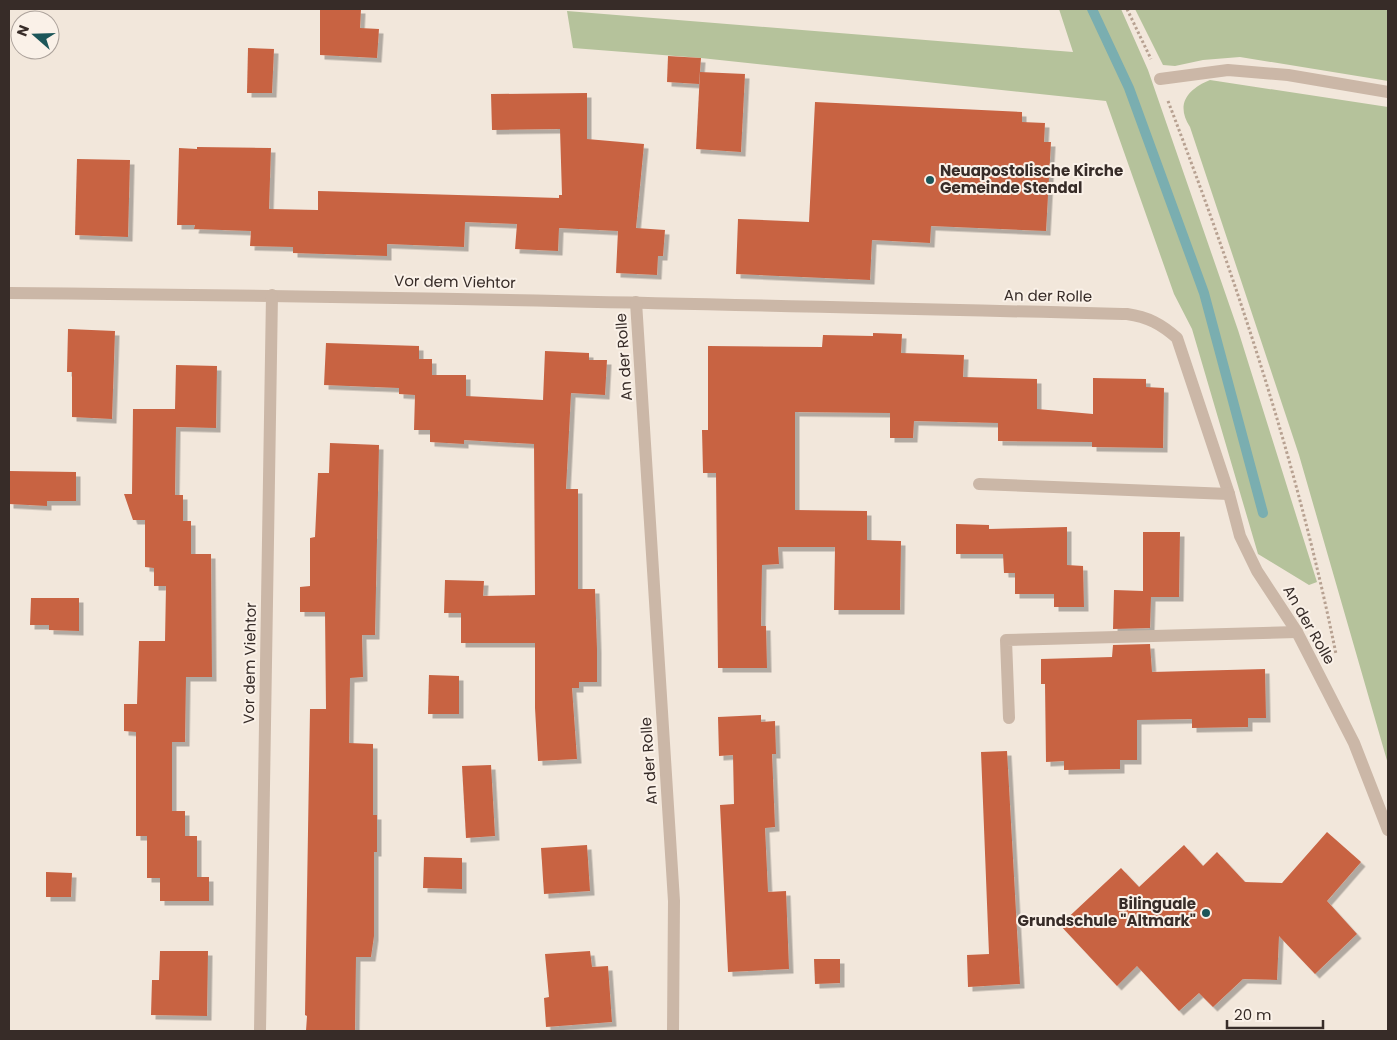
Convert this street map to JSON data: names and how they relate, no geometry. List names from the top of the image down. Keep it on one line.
{"streets":{"street":["Vor dem Viehtor","An der Rolle"]},"crossings":[["Vor dem Viehtor","An der Rolle"]],"places":["Neuapostolische Kirche Gemeinde Stendal","Bilinguale Grundschule \"Altmark\""],"scale_bar":"20 m","north":"left"}
